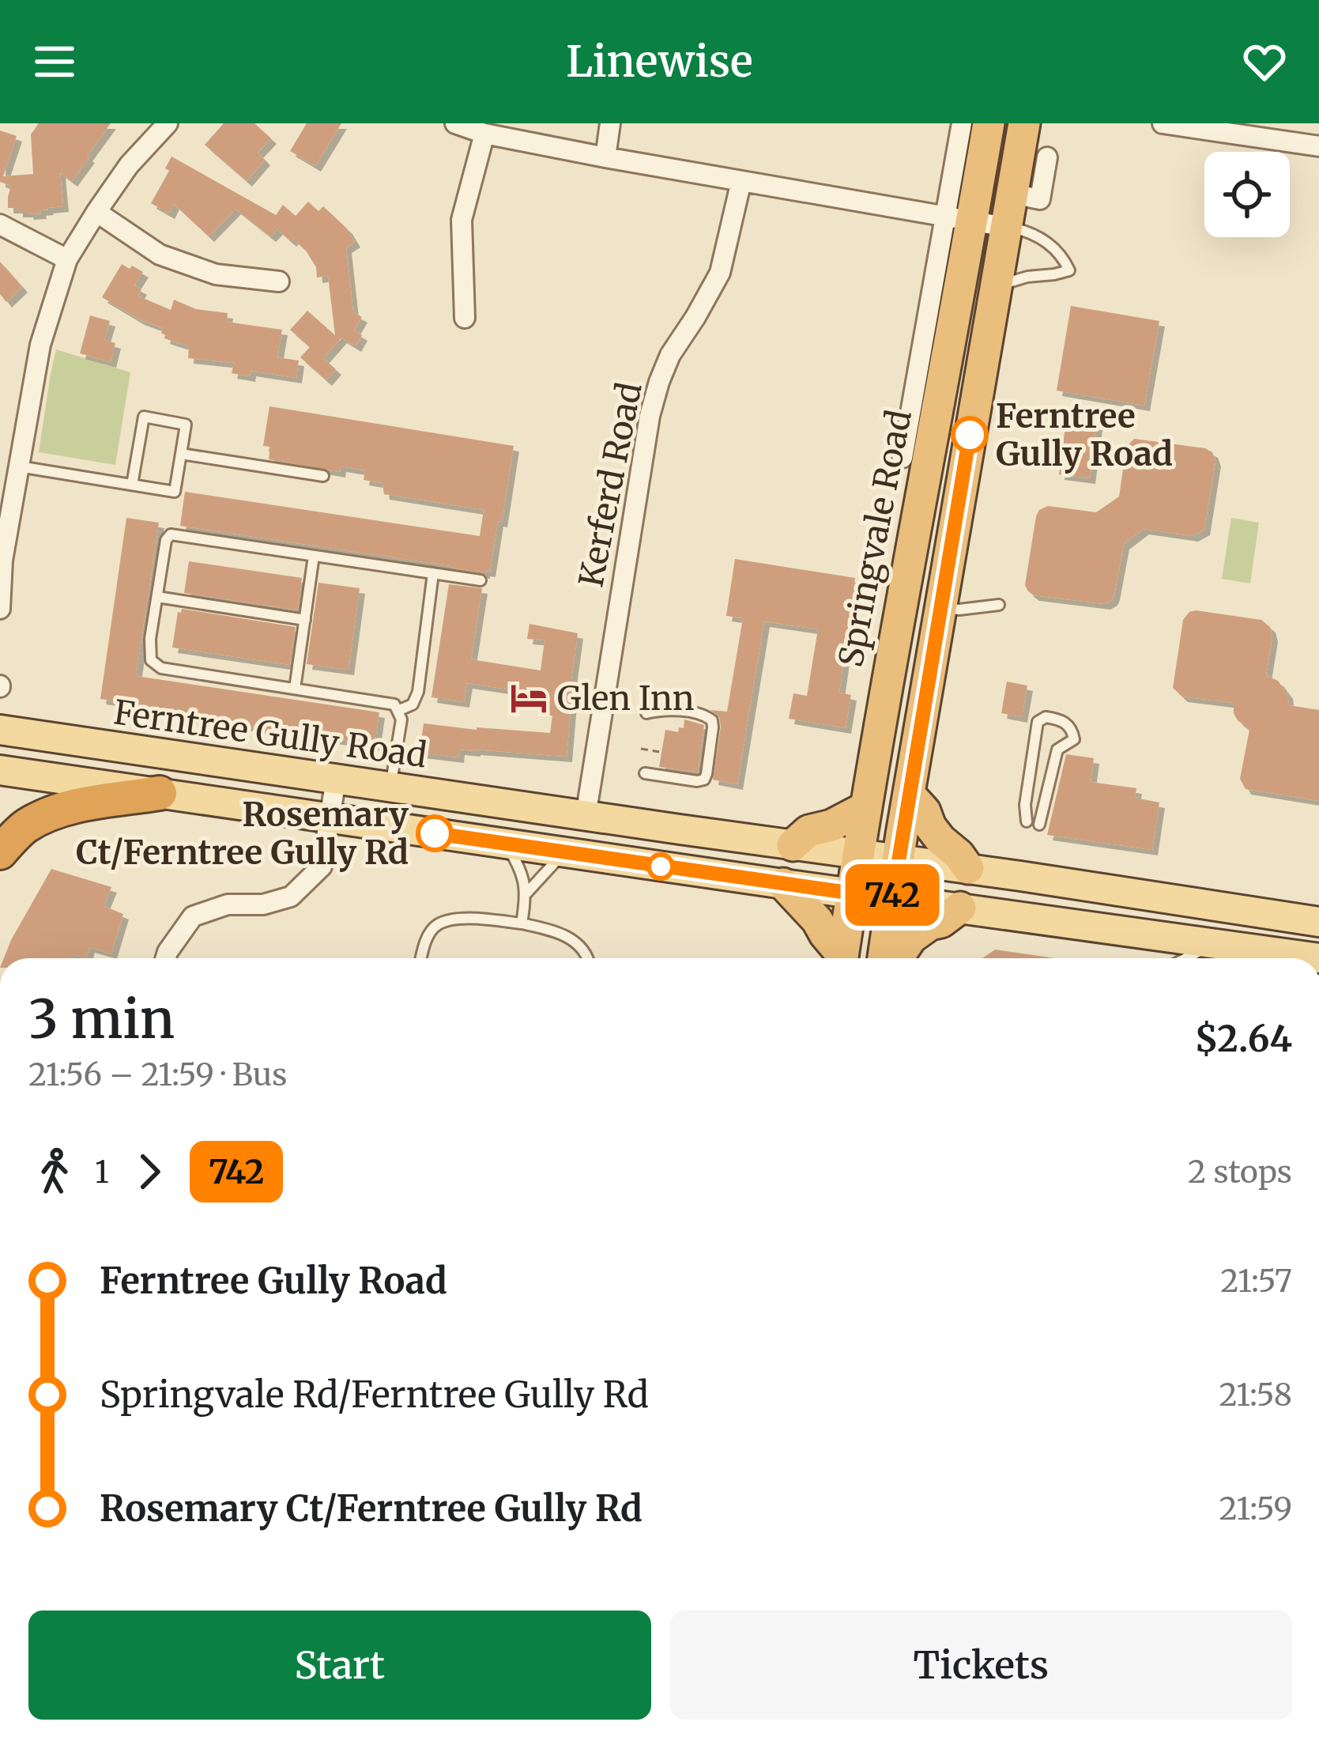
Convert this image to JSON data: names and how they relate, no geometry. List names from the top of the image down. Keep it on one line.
{"streets":{"highway":["Springvale Road"],"main road":["Ferntree Gully Road"],"street":["Kerferd Road"]},"crossings":[["Kerferd Road","Ferntree Gully Road"],["Springvale Road","Ferntree Gully Road"]],"places":{"other":["Ferntree Gully Road","Rosemary Ct/Ferntree Gully Rd"],"hotel":["Glen Inn"]},"lines":["bus line 742"],"page":{"header":"Linewise","on_map":"742","heading":["3 min","21:56 – 21:59 · Bus","$2.64"],"legs":["1","742","2 stops"],"list":[{"name":"Ferntree Gully Road","value":"21:57"},{"name":"Springvale Rd/Ferntree Gully Rd","value":"21:58"},{"name":"Rosemary Ct/Ferntree Gully Rd","value":"21:59"}],"buttons":["Start","Tickets"]}}
